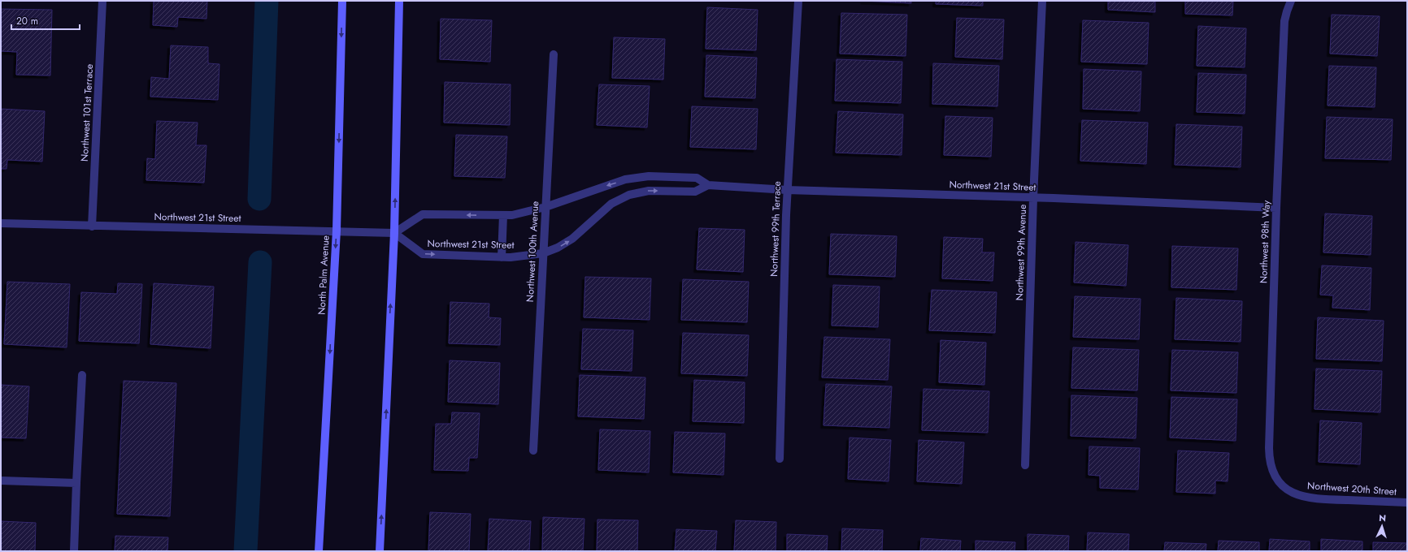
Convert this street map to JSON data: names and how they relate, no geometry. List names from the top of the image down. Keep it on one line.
{"streets":{"main road":["North Palm Avenue"],"street":["Northwest 101st Terrace","Northwest 21st Street","Northwest 99th Terrace","Northwest 98th Way","Northwest 100th Avenue","Northwest 99th Avenue","Northwest 20th Street"]},"crossings":[["Northwest 101st Terrace","Northwest 21st Street"],["Northwest 21st Street","Northwest 99th Terrace"],["Northwest 21st Street","Northwest 98th Way"],["Northwest 21st Street","Northwest 100th Avenue"],["Northwest 21st Street","Northwest 99th Avenue"],["Northwest 21st Street","North Palm Avenue"],["Northwest 98th Way","Northwest 20th Street"]],"scale_bar":"20 m","north":"top"}
